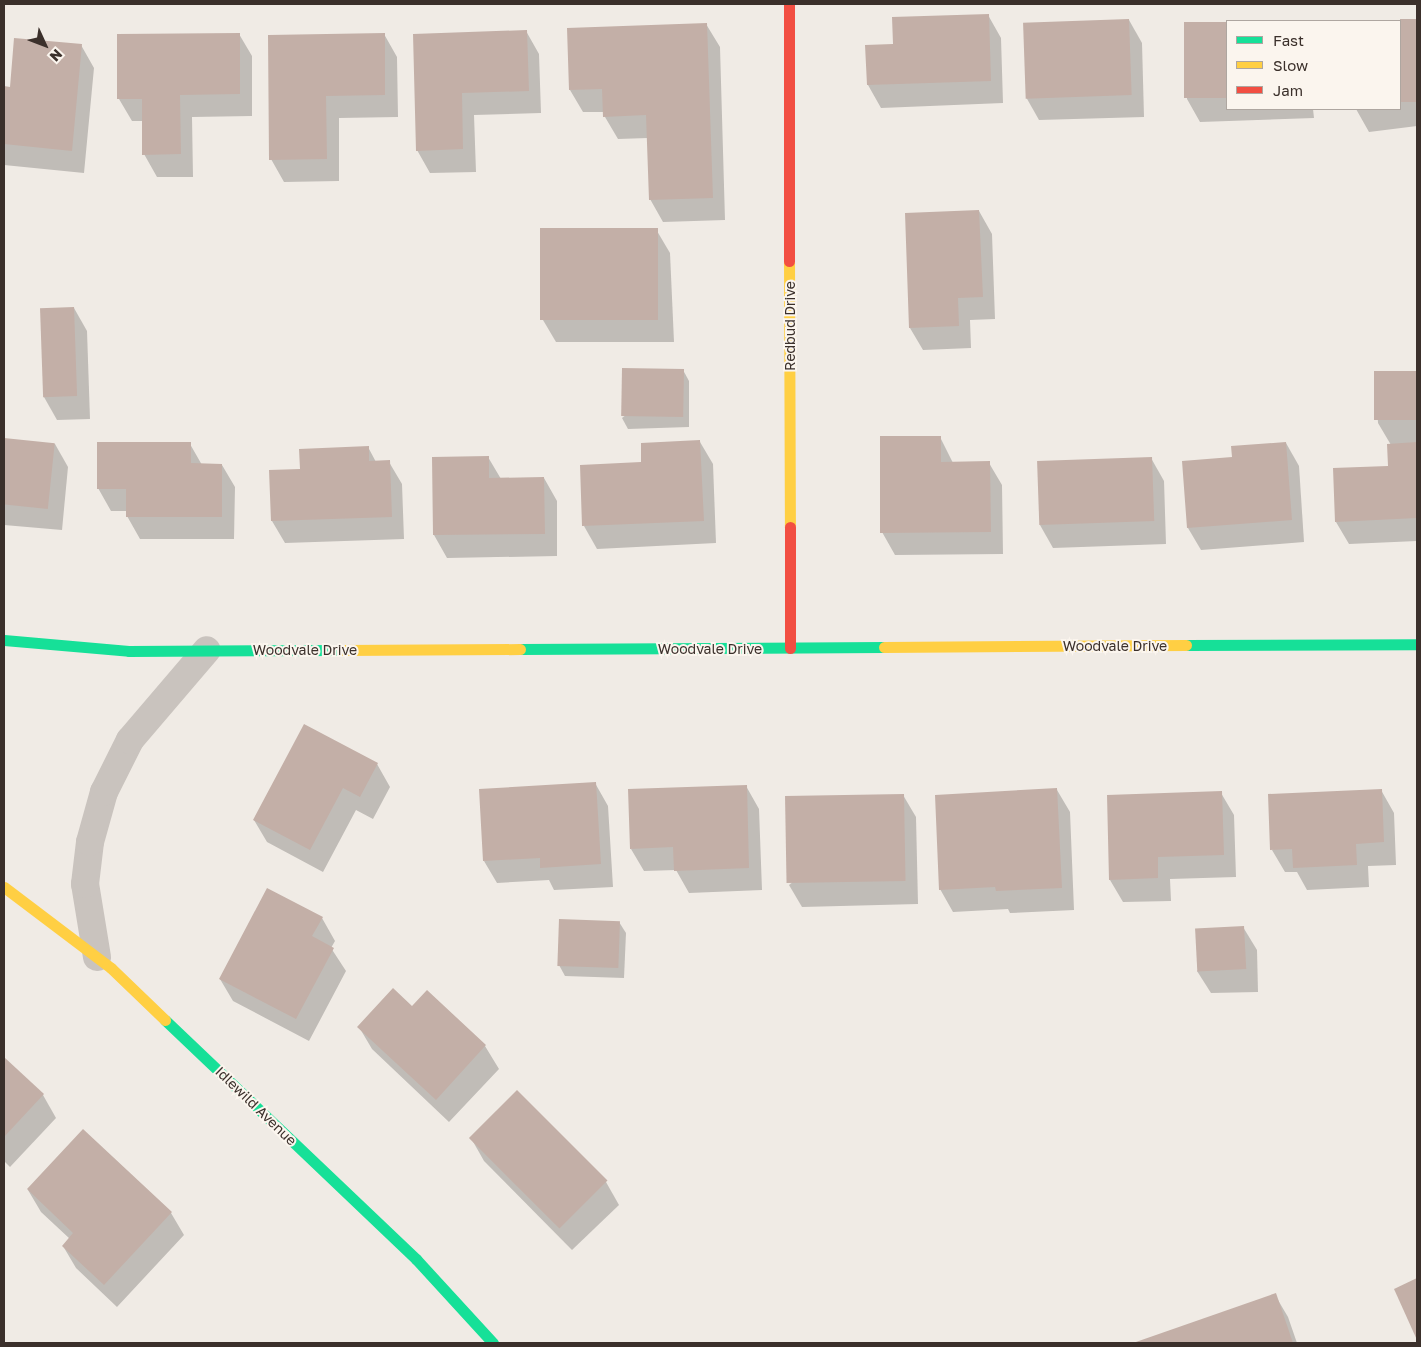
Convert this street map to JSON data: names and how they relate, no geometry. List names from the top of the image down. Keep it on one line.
{"streets":{"street":["Redbud Drive","Woodvale Drive","Idlewild Avenue"]},"crossings":[["Redbud Drive","Woodvale Drive"]],"legend":["Fast","Slow","Jam"],"north":"bottom right"}
